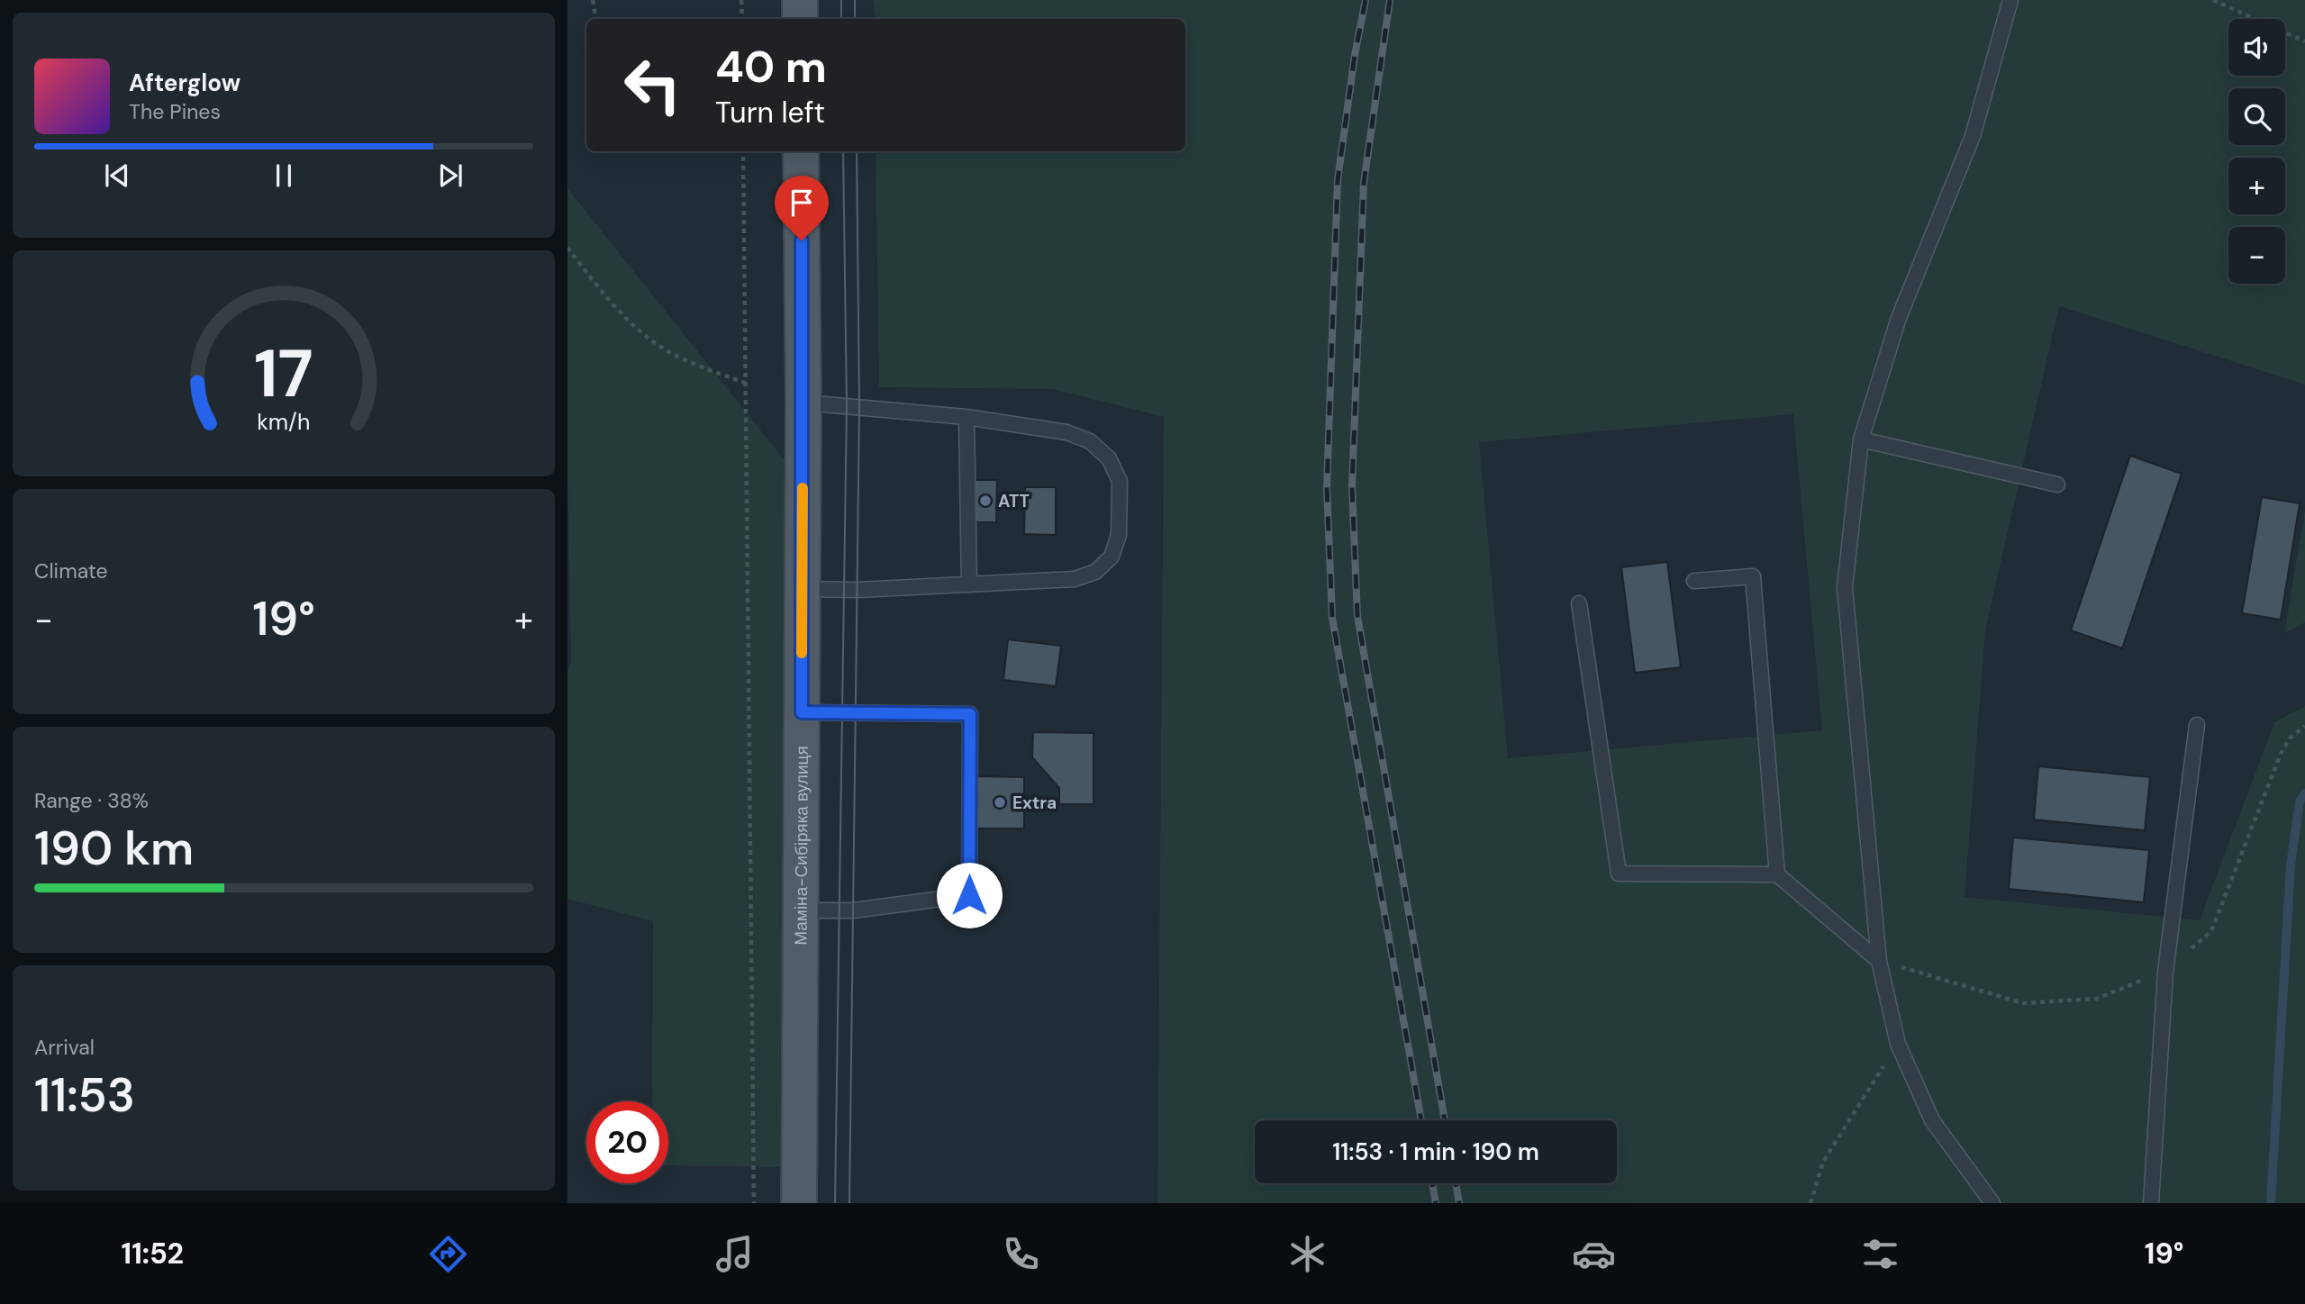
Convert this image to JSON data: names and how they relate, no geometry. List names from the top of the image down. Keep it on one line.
{"streets":{"main road":["Маміна-Сибіряка вулиця"]},"places":["ATT","Extra"],"page":{"map_buttons":["+","−"],"turn":["40 m","Turn left"],"song":["Afterglow","The Pines"],"tile":["Climate",["Range · 38%","190 km"],["Arrival","11:53"]],"heat":["−","19°","+"],"limit":"20","trip":"11:53 · 1 min · 190 m","tabs":["11:52","19°"],"gauge":["17","km/h"]}}
